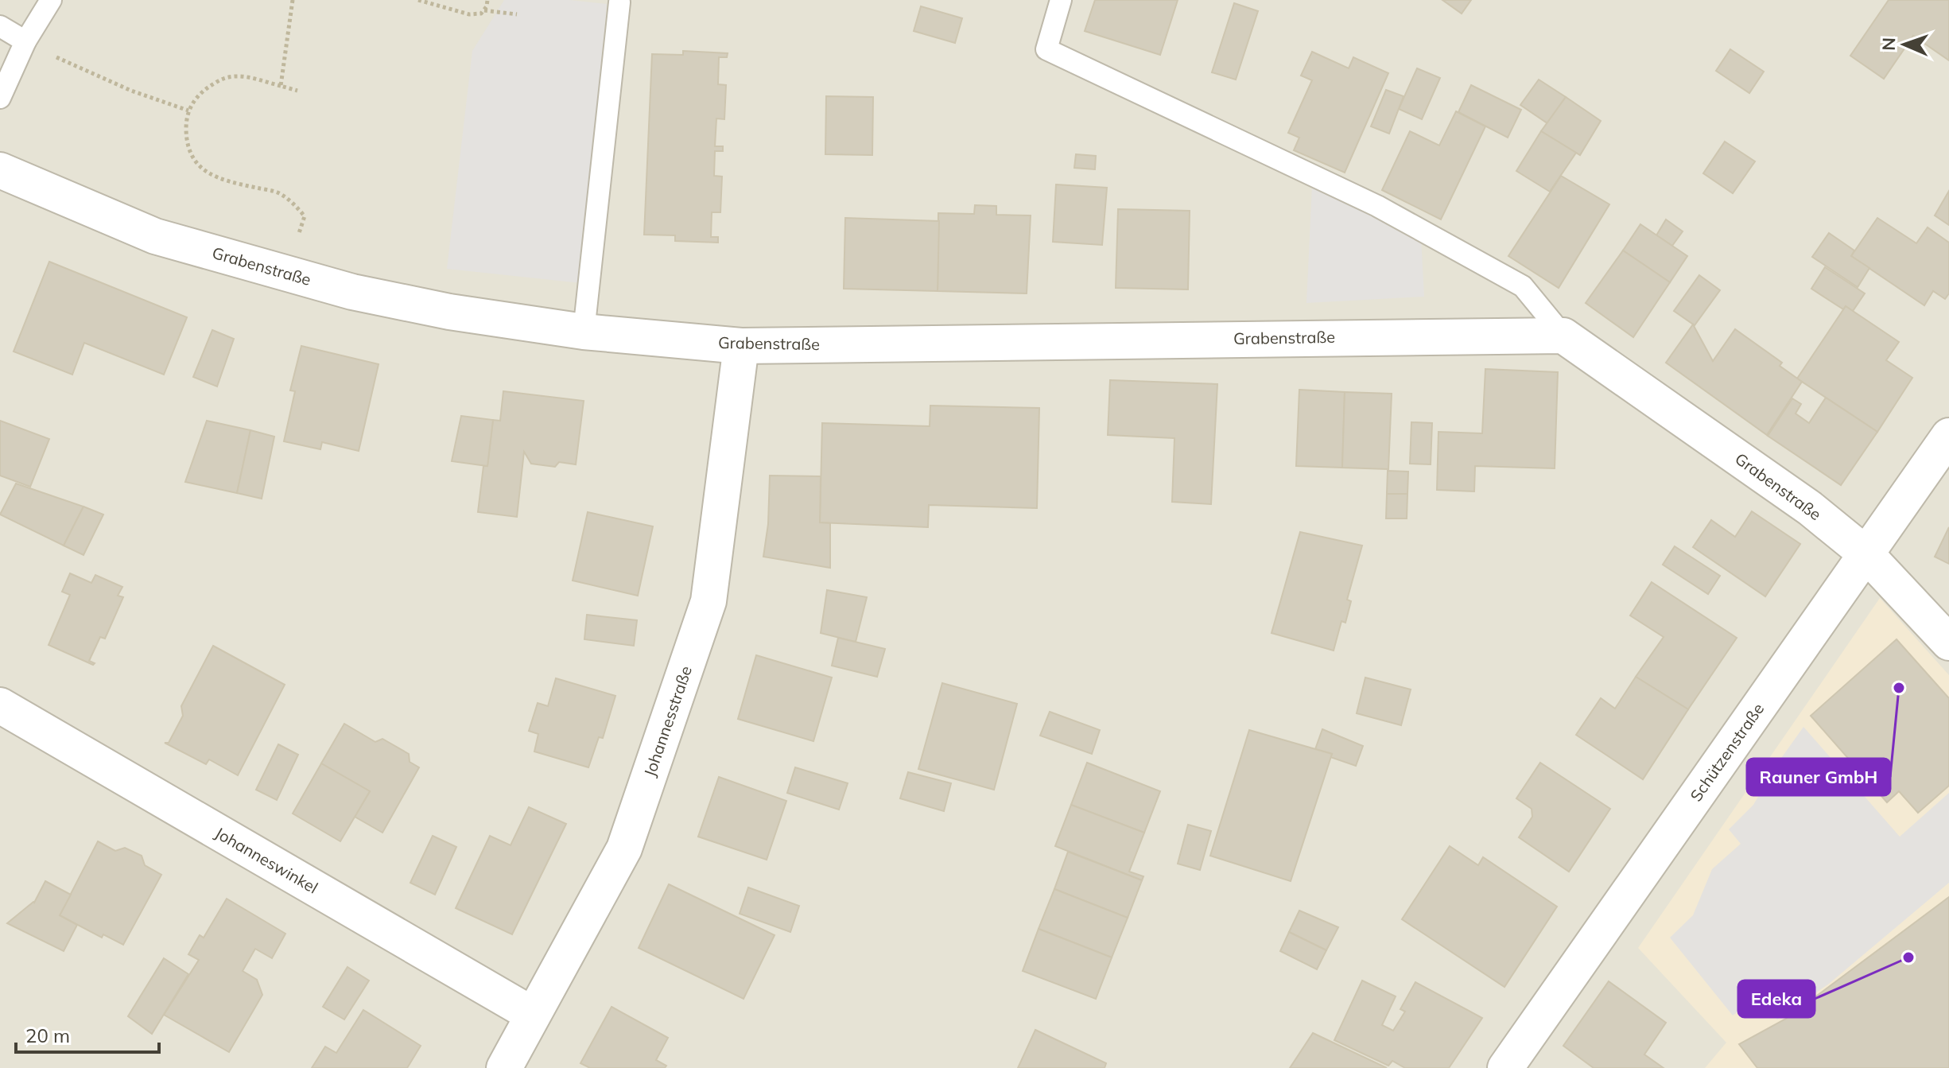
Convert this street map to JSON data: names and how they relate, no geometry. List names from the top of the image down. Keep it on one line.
{"streets":{"street":["Grabenstraße","Johannesstraße","Schützenstraße","Johanneswinkel"]},"crossings":[["Grabenstraße","Johannesstraße"],["Grabenstraße","Schützenstraße"],["Johannesstraße","Johanneswinkel"]],"places":["Rauner GmbH","Edeka"],"scale_bar":"20 m","north":"left"}
